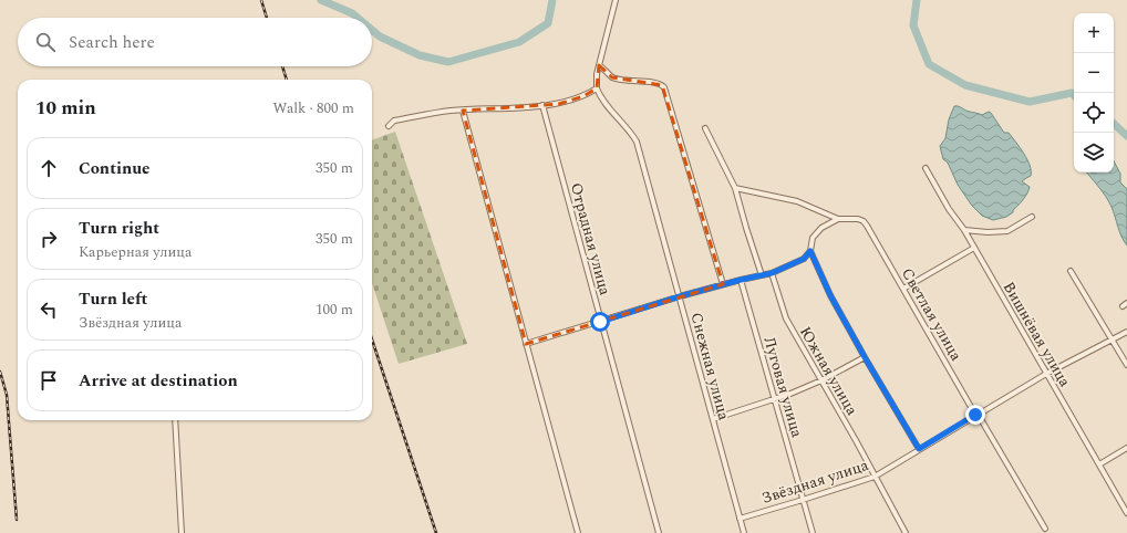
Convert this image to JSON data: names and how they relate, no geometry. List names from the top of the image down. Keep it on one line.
{"streets":{"street":["Отрадная улица","Светлая улица","Вишнёвая улица","Снежная улица","Южная улица","Луговая улица","Звёздная улица"]},"crossings":[["Светлая улица","Звёздная улица"],["Вишнёвая улица","Звёздная улица"],["Снежная улица","Звёздная улица"],["Южная улица","Звёздная улица"],["Луговая улица","Звёздная улица"]],"page":{"map_buttons":["+","−"],"search":"Search here","heading":["10 min","Walk · 800 m"],"list":[["Continue","350 m"],["Turn right","Карьерная улица","350 m"],["Turn left","Звёздная улица","100 m"],"Arrive at destination"]}}
